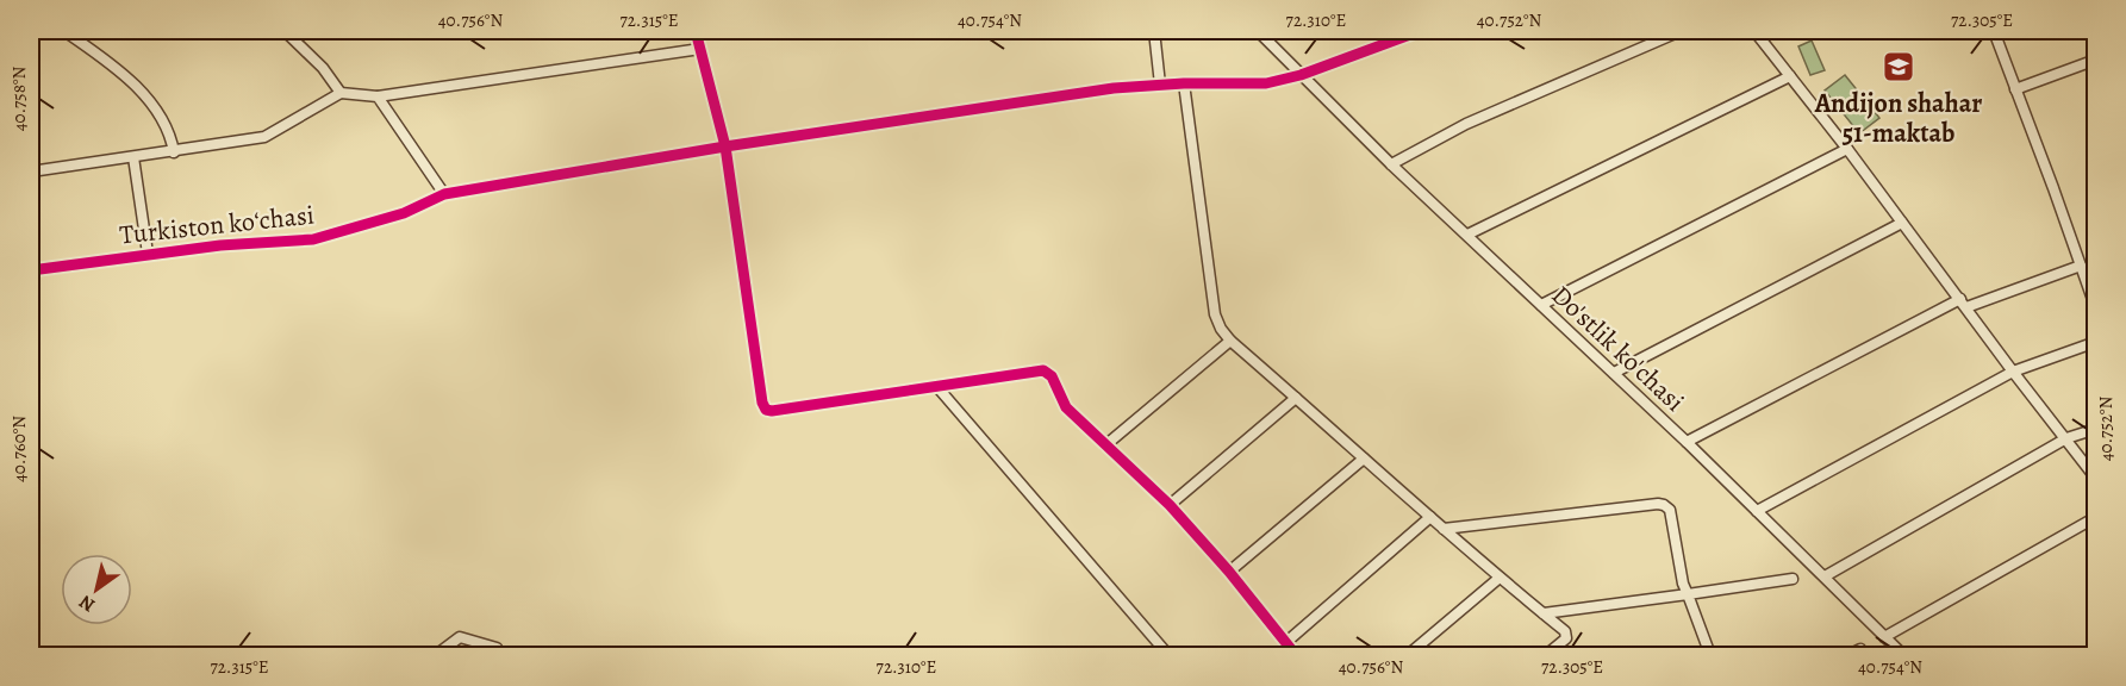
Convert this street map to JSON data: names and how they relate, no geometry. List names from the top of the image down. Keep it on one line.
{"streets":{"street":["Turkiston koʻchasi","Do'stlik ko'chasi"]},"crossings":[["Turkiston koʻchasi","Do'stlik ko'chasi"]],"places":{"school or university":["Andijon shahar 51-maktab"]},"north":"bottom left","coordinates":["40.756°N","72.315°E","40.754°N","72.310°E","40.752°N","72.305°E","40.758°N","40.760°N"]}
